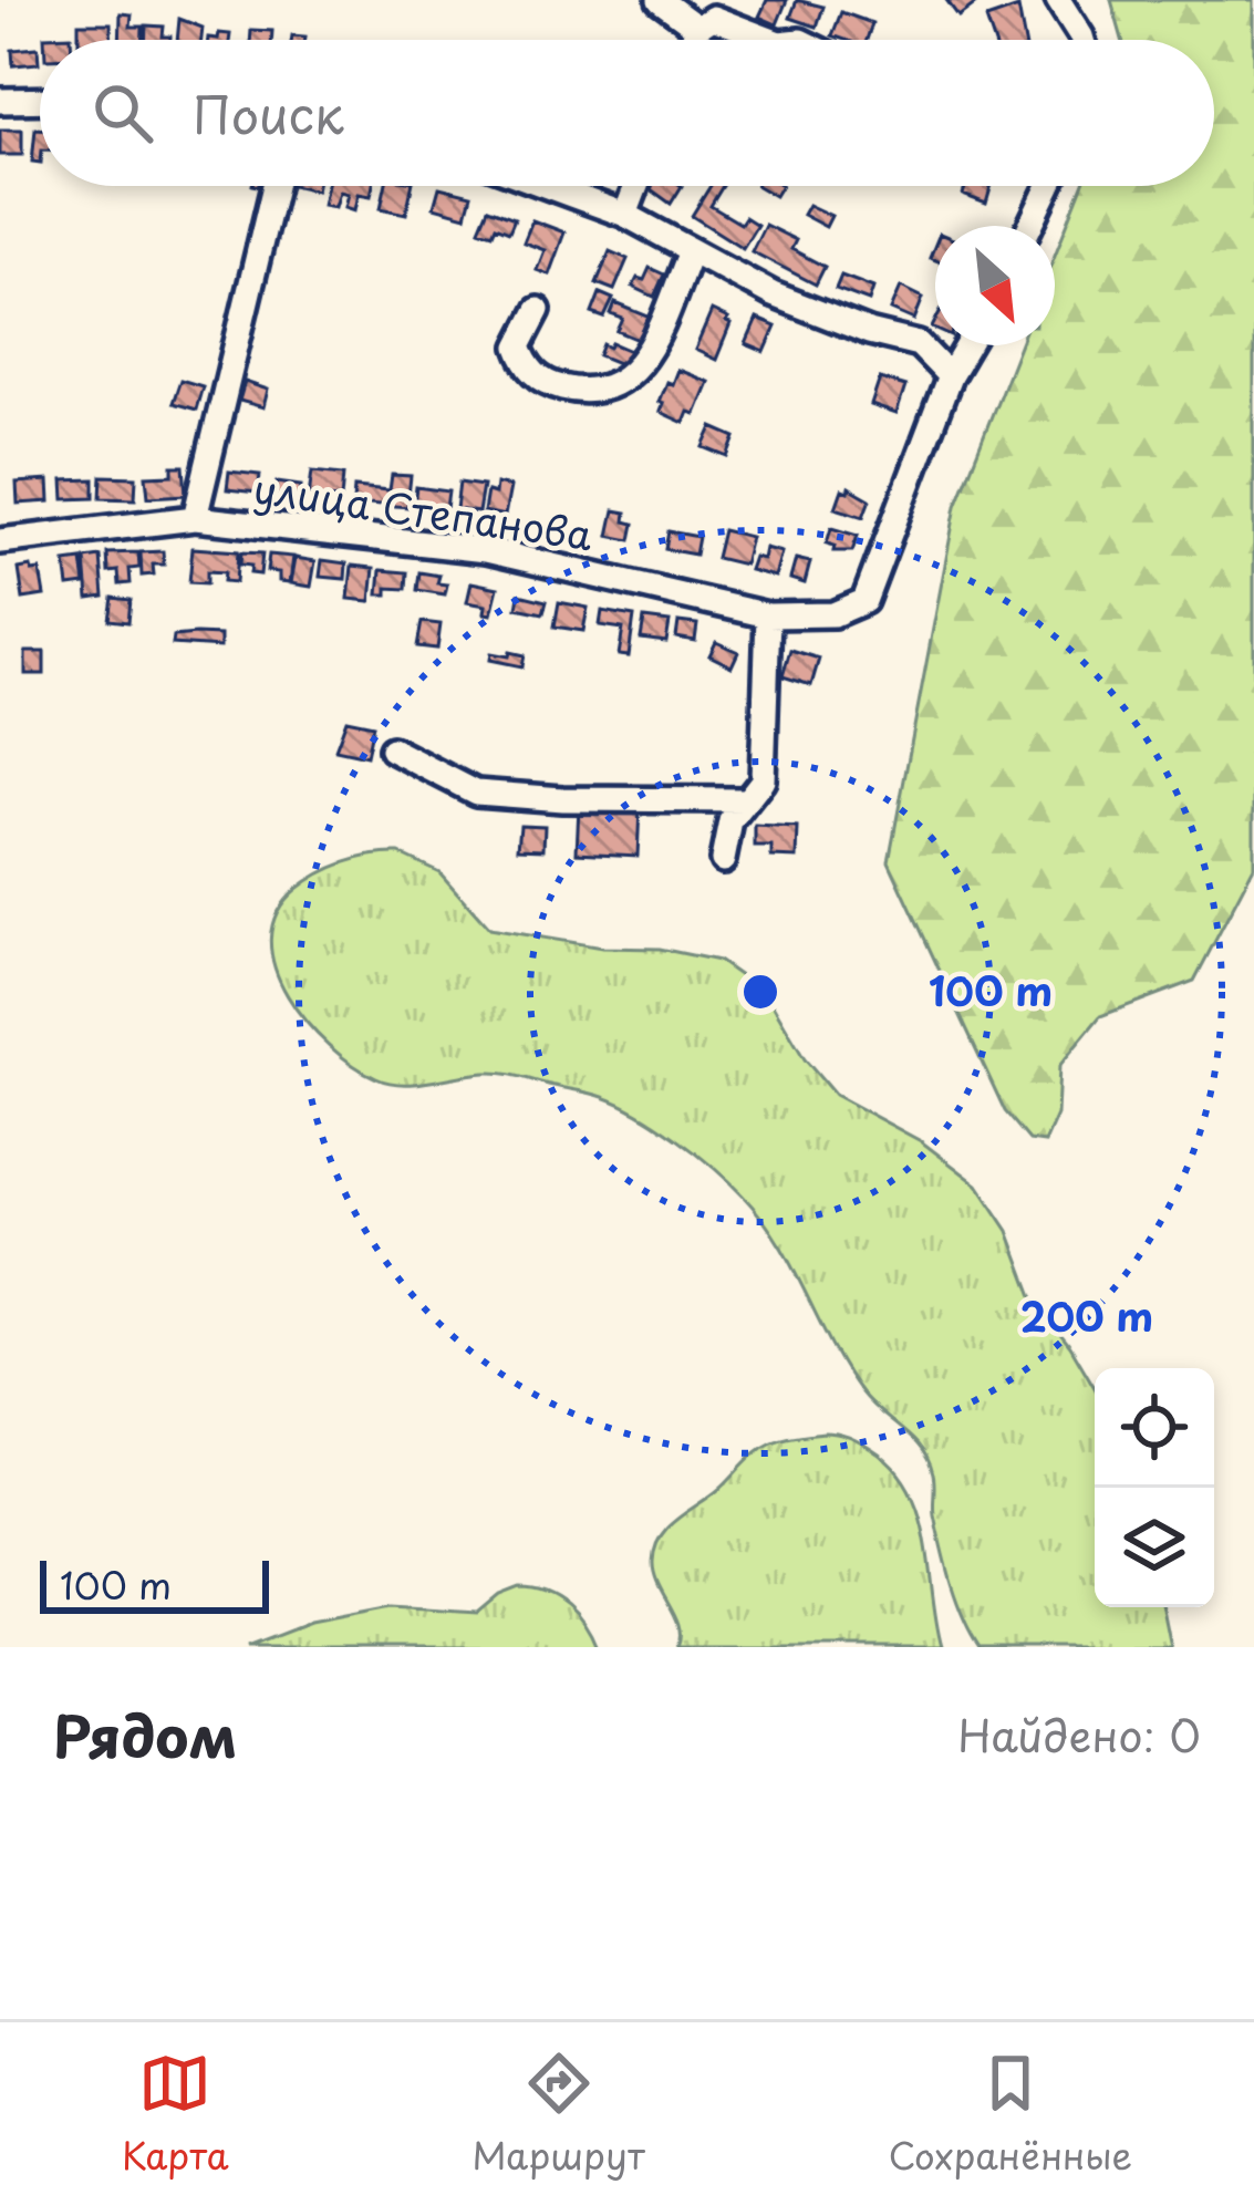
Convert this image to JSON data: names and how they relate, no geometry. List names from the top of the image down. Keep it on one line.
{"streets":{"street":["улица Степанова"]},"scale_bar":"100 m","north":"bottom right","page":{"search":"Поиск","scale":"100 m","heading":["Рядом","Найдено: 0"],"nav":["Карта","Маршрут","Сохранённые"]},"rings":["100 m","200 m"]}
